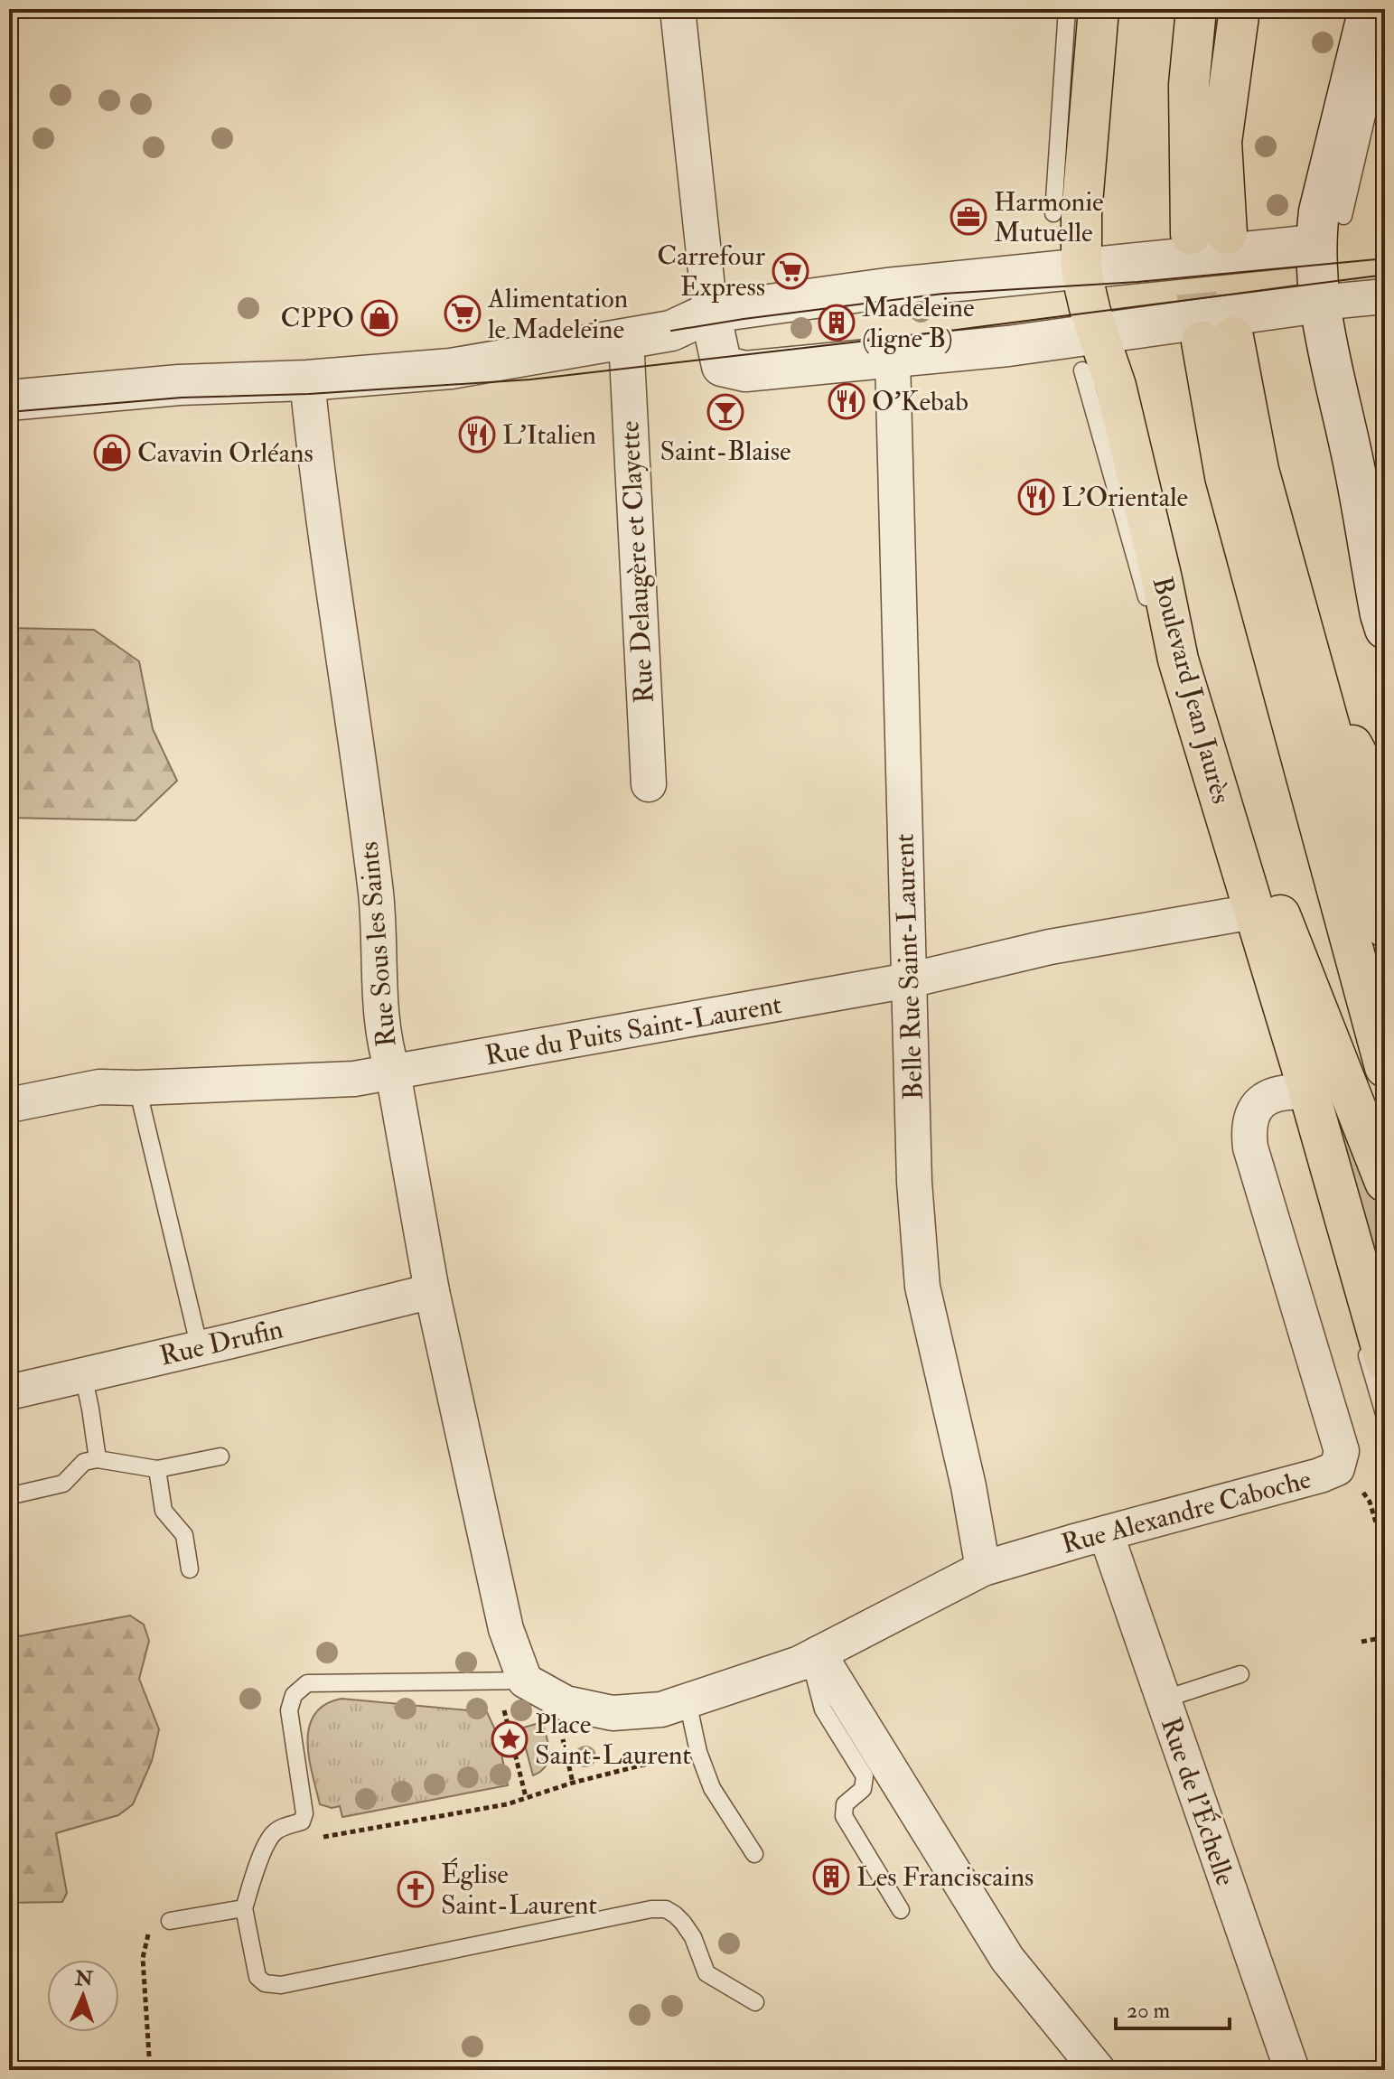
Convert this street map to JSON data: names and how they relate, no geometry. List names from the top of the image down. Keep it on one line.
{"streets":{"main road":["Boulevard Jean Jaurès"],"street":["Rue Delaugère et Clayette","Rue Sous les Saints","Belle Rue Saint-Laurent","Rue du Puits Saint-Laurent","Rue Drufin","Rue Alexandre Caboche","Rue de l'Échelle"]},"crossings":[["Boulevard Jean Jaurès","Rue du Puits Saint-Laurent"],["Boulevard Jean Jaurès","Rue Alexandre Caboche"],["Rue Sous les Saints","Rue du Puits Saint-Laurent"],["Rue Sous les Saints","Rue Drufin"],["Belle Rue Saint-Laurent","Rue du Puits Saint-Laurent"],["Belle Rue Saint-Laurent","Rue Alexandre Caboche"],["Rue Alexandre Caboche","Rue de l'Échelle"]],"places":{"office":["Harmonie Mutuelle"],"supermarket":["Carrefour Express","Alimentation le Madeleine"],"shop":["CPPO","Cavavin Orléans"],"building":["Madeleine (ligne B)","Les Franciscains"],"restaurant":["O'Kebab","L'Italien","L'Orientale"],"bar":["Saint-Blaise"],"place":["Place Saint-Laurent"],"church":["Église Saint-Laurent"]},"scale_bar":"20 m","north":"top"}
